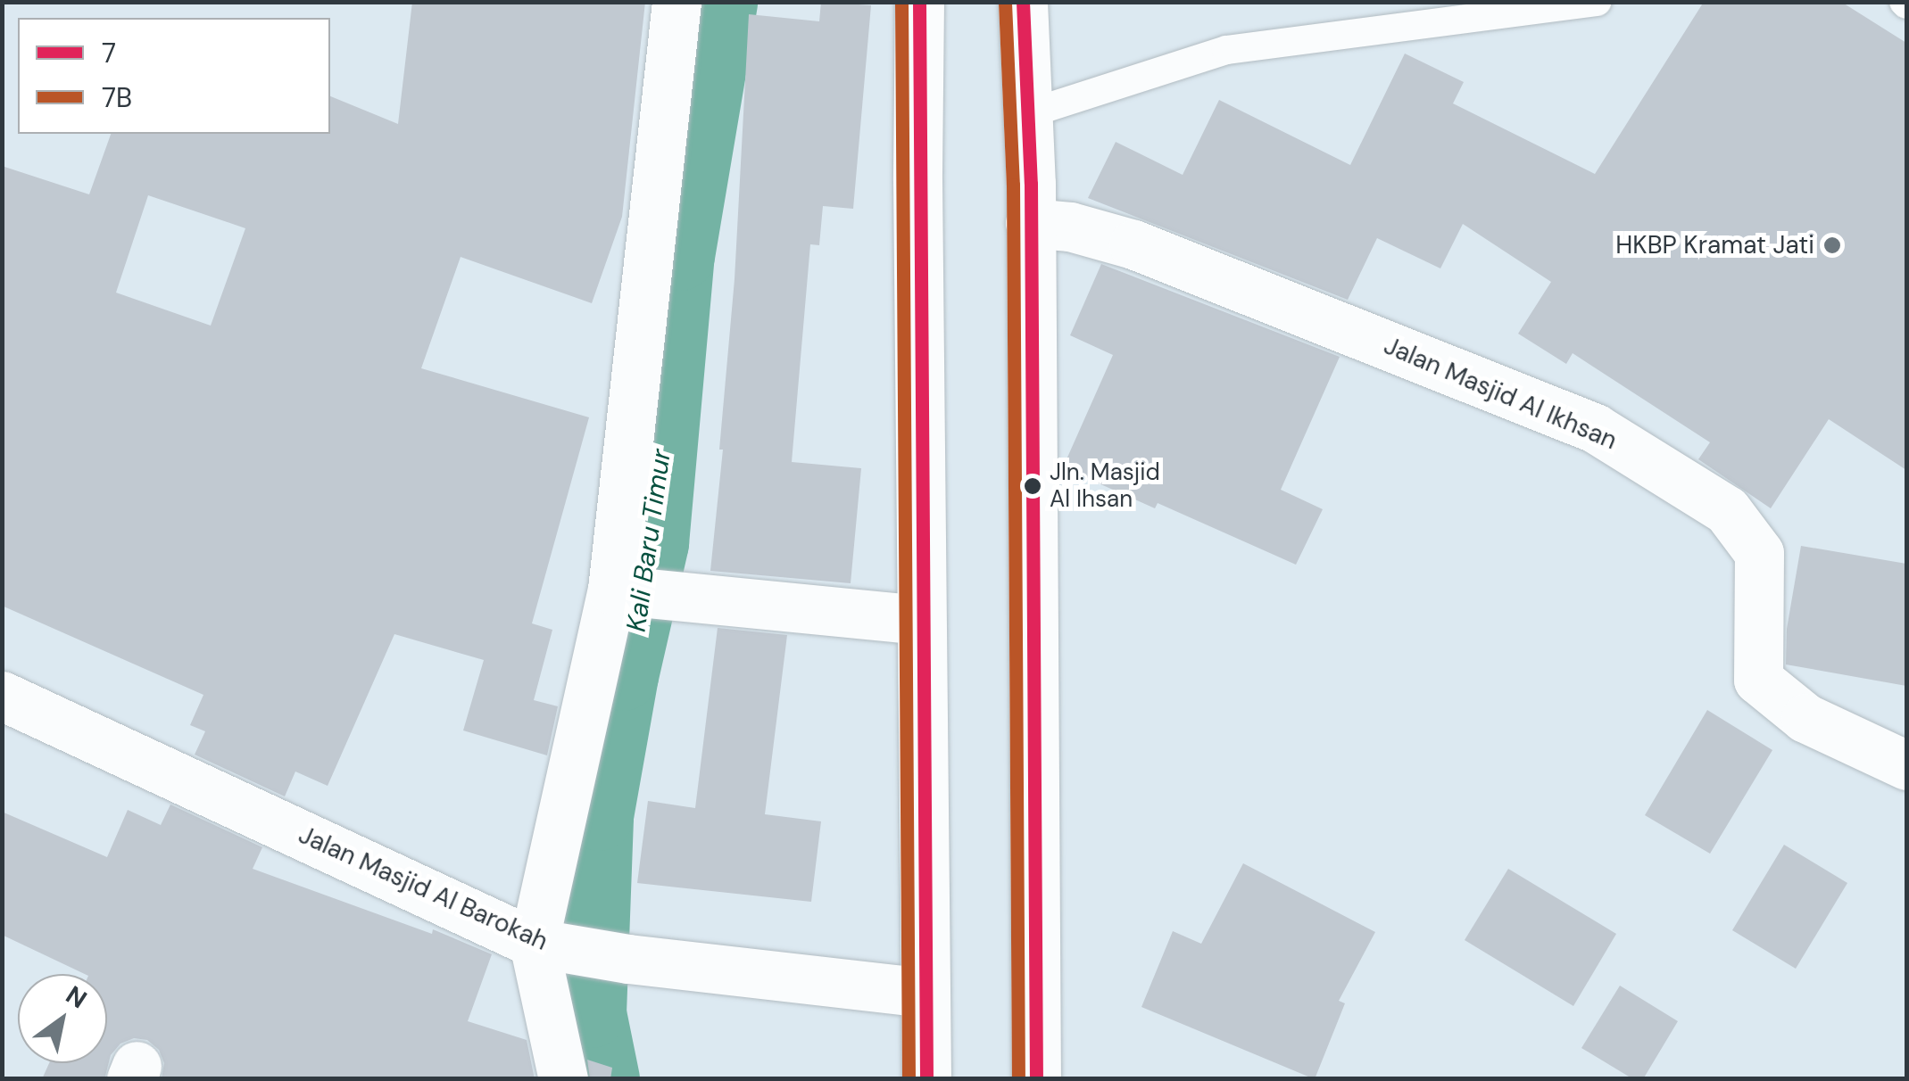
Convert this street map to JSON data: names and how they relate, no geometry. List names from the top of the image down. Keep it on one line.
{"streets":{"main road":["Jalan Masjid Al Ikhsan","Jalan Masjid Al Barokah"]},"water":["Kali Baru Timur"],"places":["HKBP Kramat Jati","Jln. Masjid Al Ihsan"],"lines":["transit line 7","transit line 7B"],"legend":["7","7B"],"north":"top right"}
